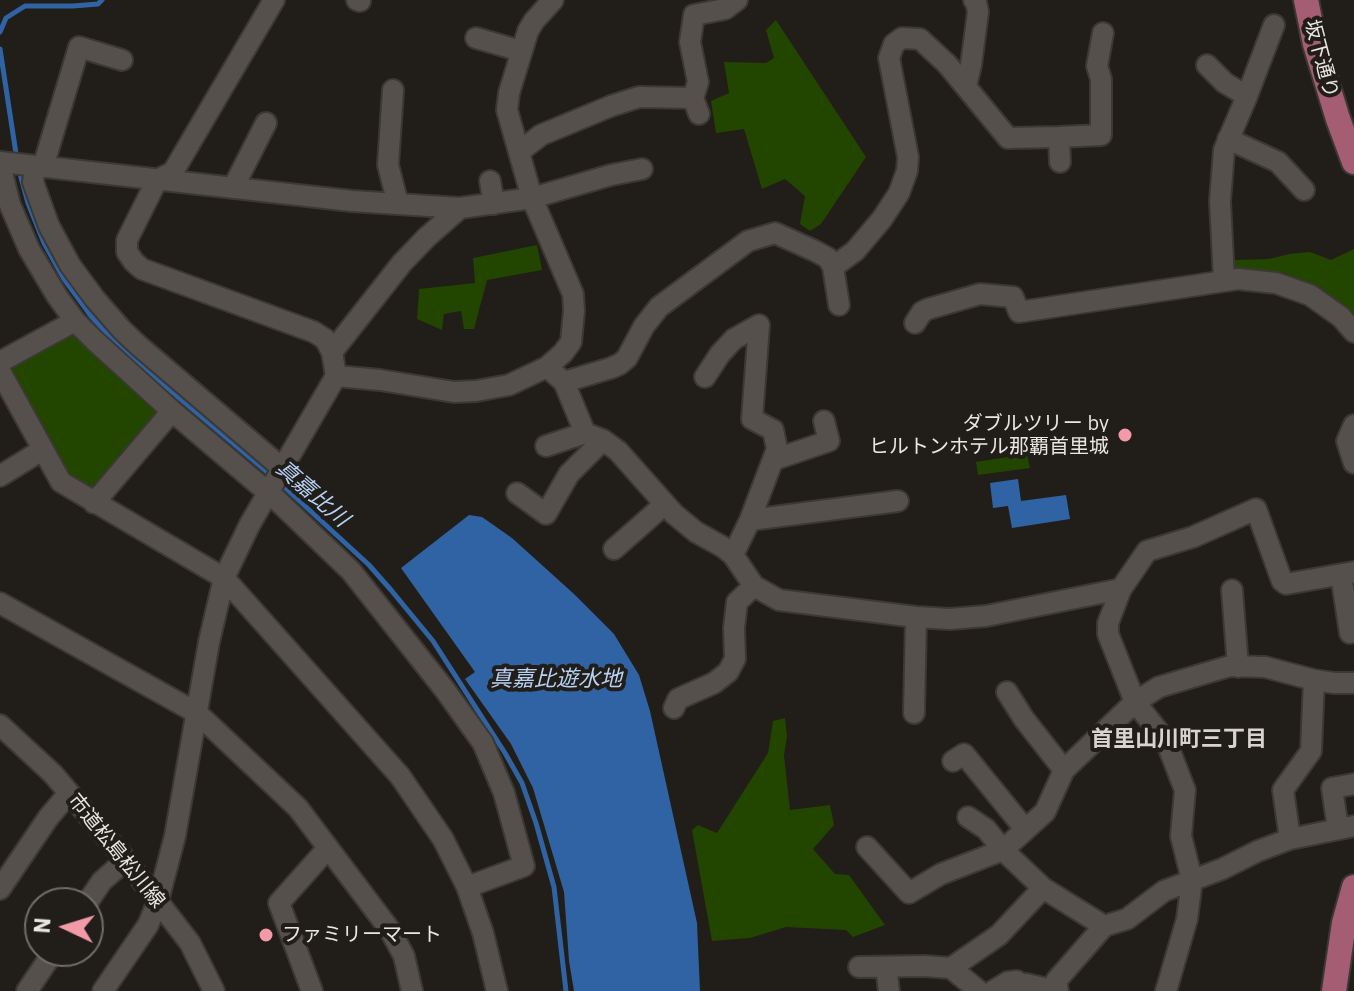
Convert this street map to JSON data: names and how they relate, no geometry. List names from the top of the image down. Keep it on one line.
{"streets":{"main road":["坂下通り"],"street":["市道松島松川線"]},"districts":["首里山川町三丁目"],"water":["真嘉比川","真嘉比遊水地"],"places":["ダブルツリー by ヒルトンホテル那覇首里城","ファミリーマート"],"north":"left"}
